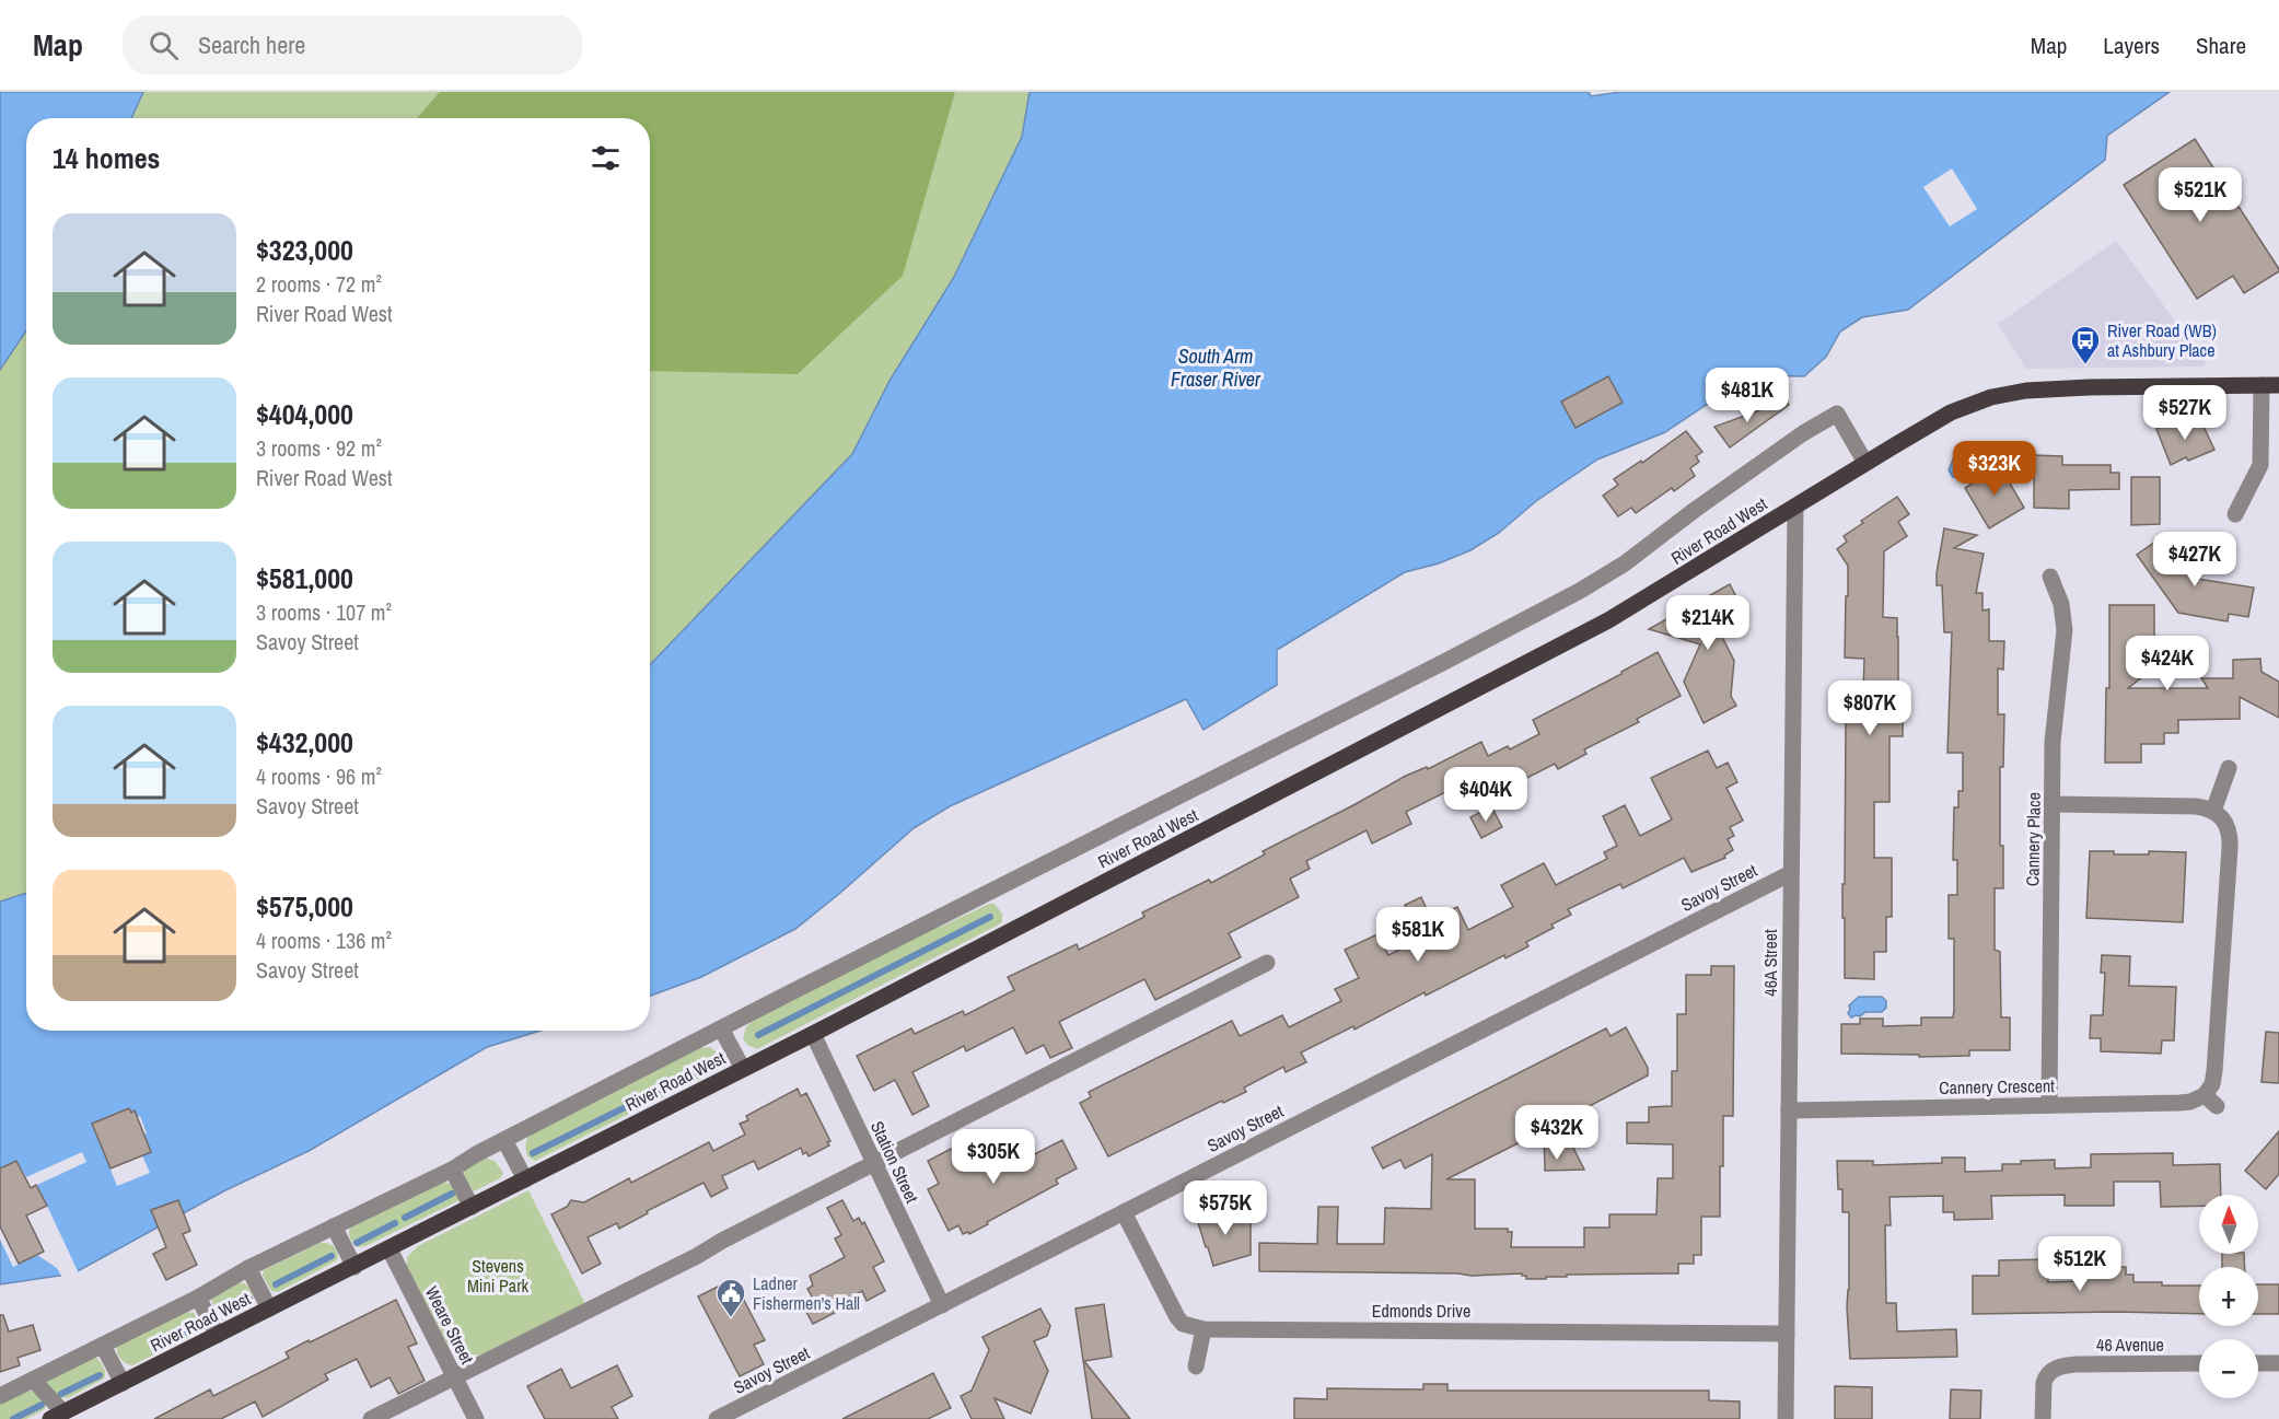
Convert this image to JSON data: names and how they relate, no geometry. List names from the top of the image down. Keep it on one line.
{"streets":{"main road":["River Road West"],"street":["Cannery Place","Savoy Street","46A Street","Cannery Crescent","Station Street","Edmonds Drive","Weare Street","46 Avenue"]},"crossings":[["River Road West","46A Street"],["River Road West","Station Street"],["River Road West","Weare Street"],["Cannery Place","Cannery Crescent"],["Savoy Street","46A Street"],["Savoy Street","Station Street"],["Savoy Street","Edmonds Drive"],["46A Street","Cannery Crescent"],["46A Street","Edmonds Drive"]],"water":["South Arm Fraser River"],"parks":["Stevens Mini Park"],"places":{"bus stop":["River Road (WB) at Ashbury Place"],"public building":["Ladner Fishermen's Hall"]},"north":"top","page":{"header":"Map","search":"Search here","nav":["Map","Layers","Share"],"heading":"14 homes","price":["$521K","$481K","$527K","$323K","$427K","$214K","$424K","$807K","$404K","$581K","$432K","$305K","$575K","$512K"],"list":[{"name":"$323,000","note":"2 rooms · 72 m² · River Road West"},{"name":"$404,000","note":"3 rooms · 92 m² · River Road West"},{"name":"$581,000","note":"3 rooms · 107 m² · Savoy Street"},{"name":"$432,000","note":"4 rooms · 96 m² · Savoy Street"},{"name":"$575,000","note":"4 rooms · 136 m² · Savoy Street"}],"map_buttons":["+","−"]}}
